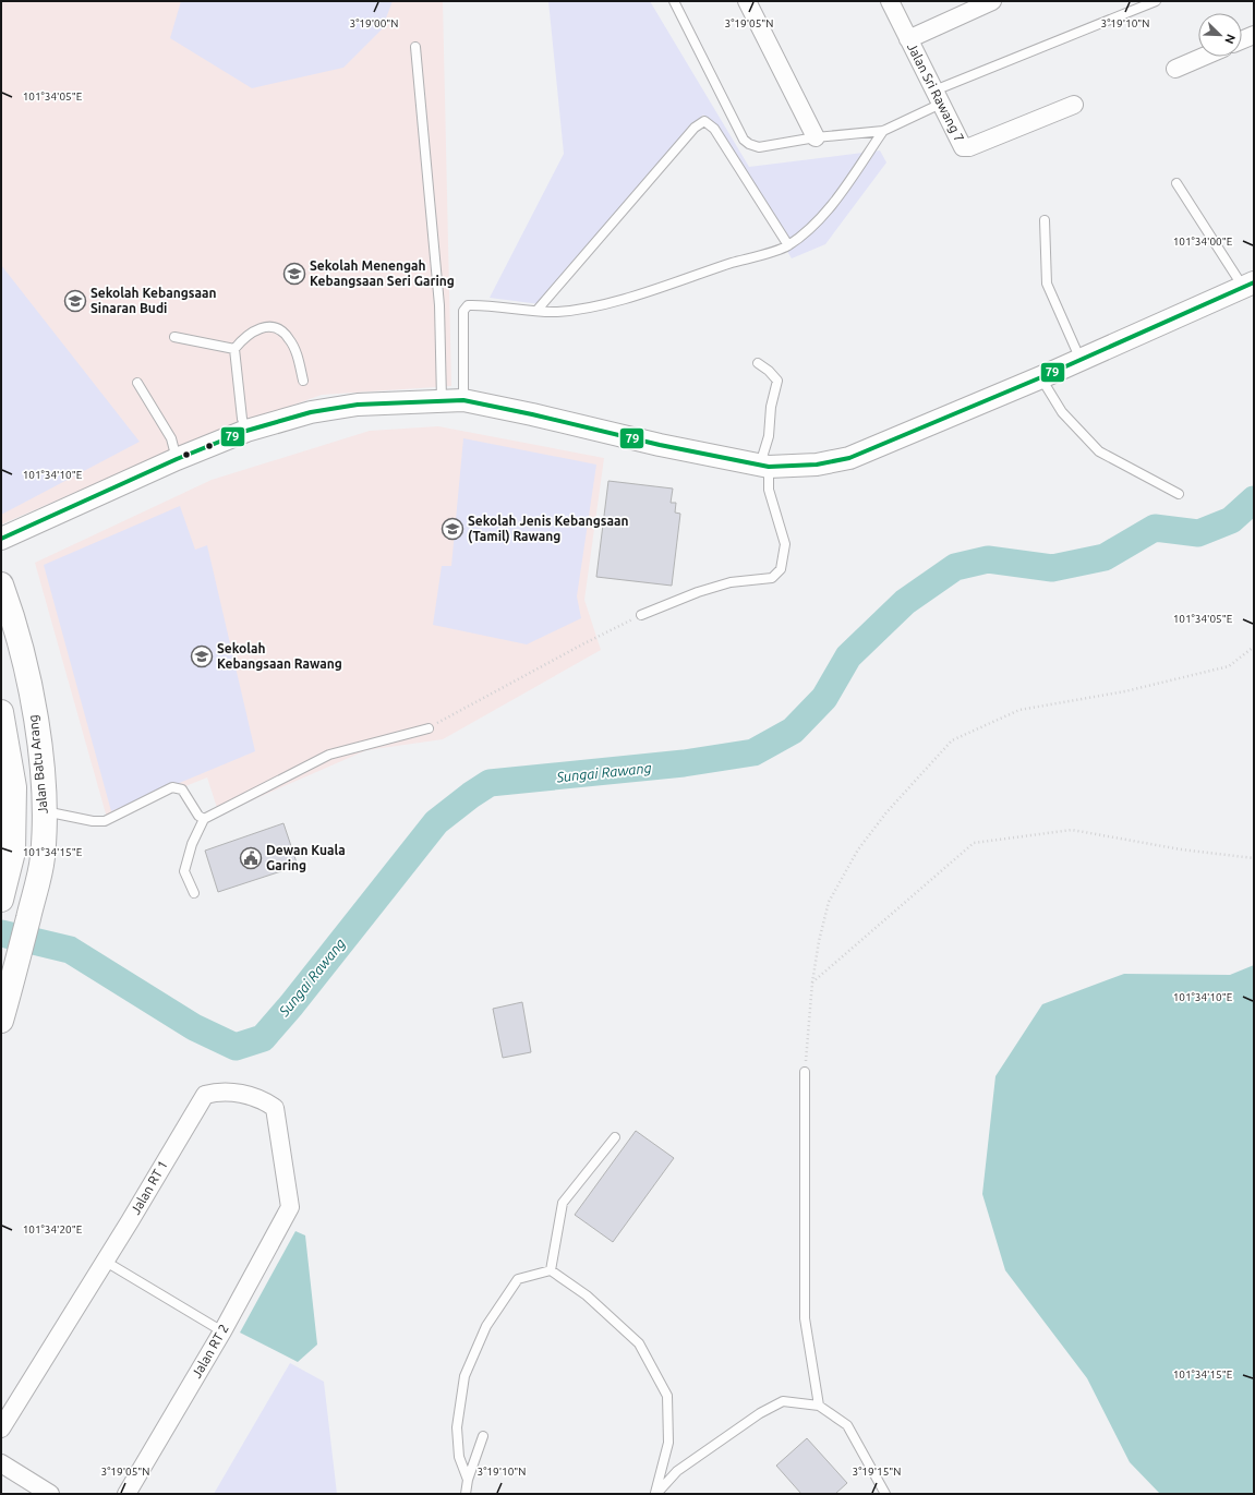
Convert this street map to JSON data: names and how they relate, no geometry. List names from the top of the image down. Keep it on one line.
{"streets":{"main road":["Jalan Batu Arang"],"street":["Jalan Sri Rawang 7","Jalan RT 1","Jalan RT 2"]},"crossings":[["Jalan RT 1","Jalan RT 2"]],"water":["Sungai Rawang"],"places":{"school or university":["Sekolah Menengah Kebangsaan Seri Garing","Sekolah Kebangsaan Sinaran Budi","Sekolah Jenis Kebangsaan (Tamil) Rawang","Sekolah Kebangsaan Rawang"],"public building":["Dewan Kuala Garing"]},"lines":["transit line 79"],"north":"bottom right","coordinates":["3°19'00\"N","3°19'05\"N","3°19'10\"N","101°34'05\"E","101°34'00\"E","101°34'10\"E","101°34'15\"E","101°34'20\"E","3°19'15\"N"]}
